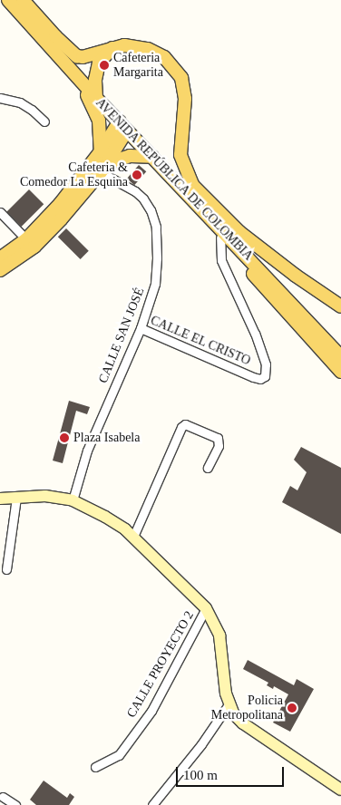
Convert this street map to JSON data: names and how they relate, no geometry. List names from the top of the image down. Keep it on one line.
{"streets":{"main road":["AVENIDA REPÚBLICA DE COLOMBIA"],"street":["CALLE SAN JOSÉ","CALLE EL CRISTO","CALLE PROYECTO 2"]},"crossings":[["AVENIDA REPÚBLICA DE COLOMBIA","CALLE EL CRISTO"],["CALLE SAN JOSÉ","CALLE EL CRISTO"]],"places":["Cafeteria Margarita","Cafeteria & Comedor La Esquina","Plaza Isabela","Policia Metropolitana"],"scale_bar":"100 m"}
